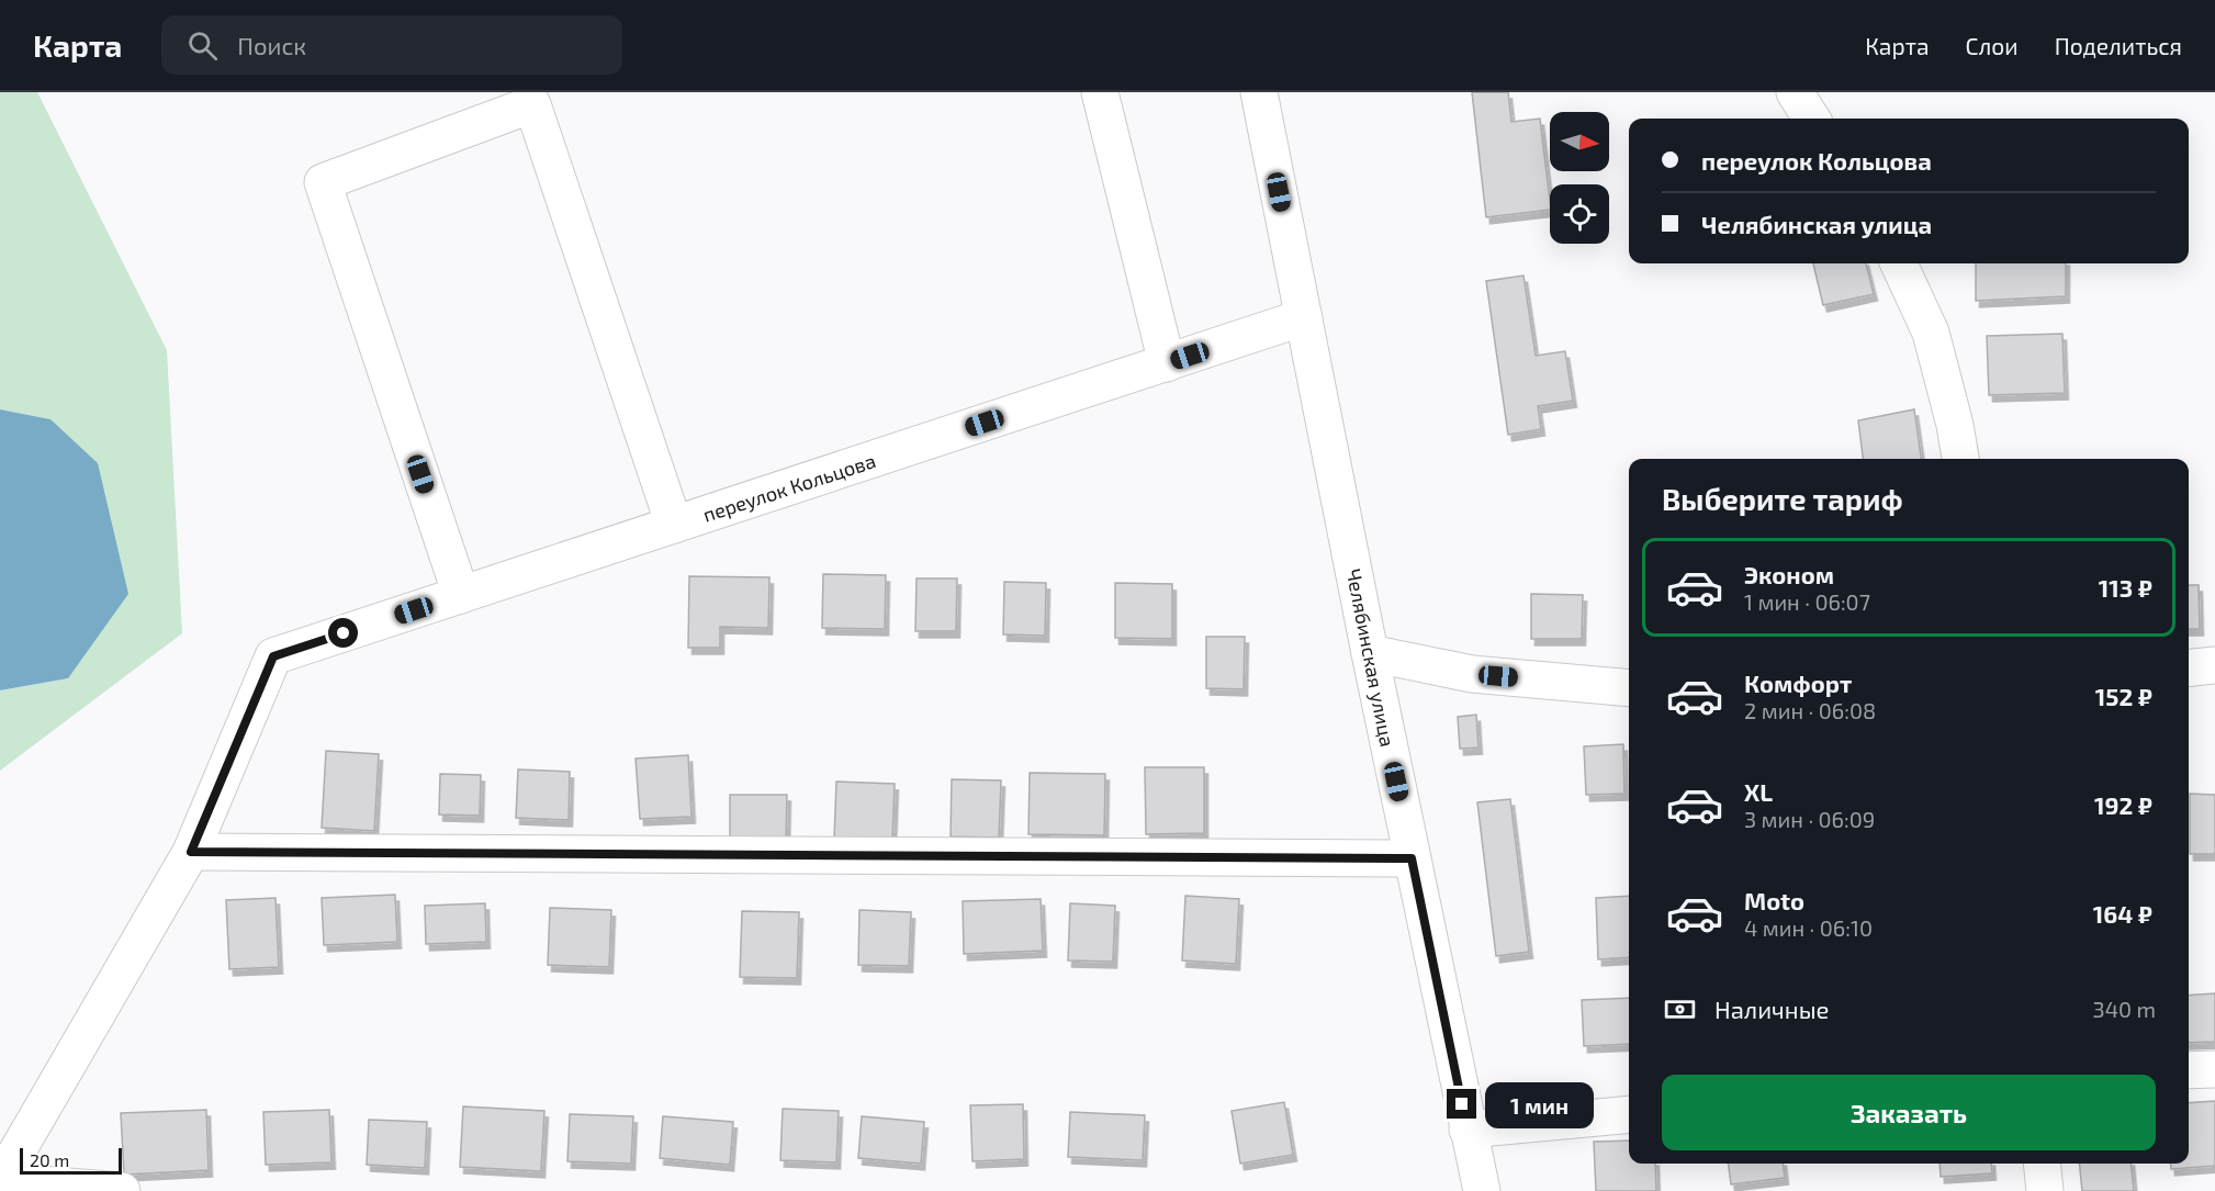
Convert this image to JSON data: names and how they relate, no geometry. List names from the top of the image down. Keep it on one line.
{"streets":{"street":["переулок Кольцова","Челябинская улица"]},"crossings":[["переулок Кольцова","Челябинская улица"]],"scale_bar":"20 m","north":"right","page":{"header":"Карта","search":"Поиск","nav":["Карта","Слои","Поделиться"],"banner":["переулок Кольцова","Челябинская улица"],"heading":"Выберите тариф","list":[{"name":"Эконом","note":"1 мин · 06:07","value":"113 ₽"},{"name":"Комфорт","note":"2 мин · 06:08","value":"152 ₽"},{"name":"XL","note":"3 мин · 06:09","value":"192 ₽"},{"name":"Moto","note":"4 мин · 06:10","value":"164 ₽"}],"pay":["Наличные","340 m"],"buttons":"Заказать","bubble":"1 мин","scale":"20 m"}}
